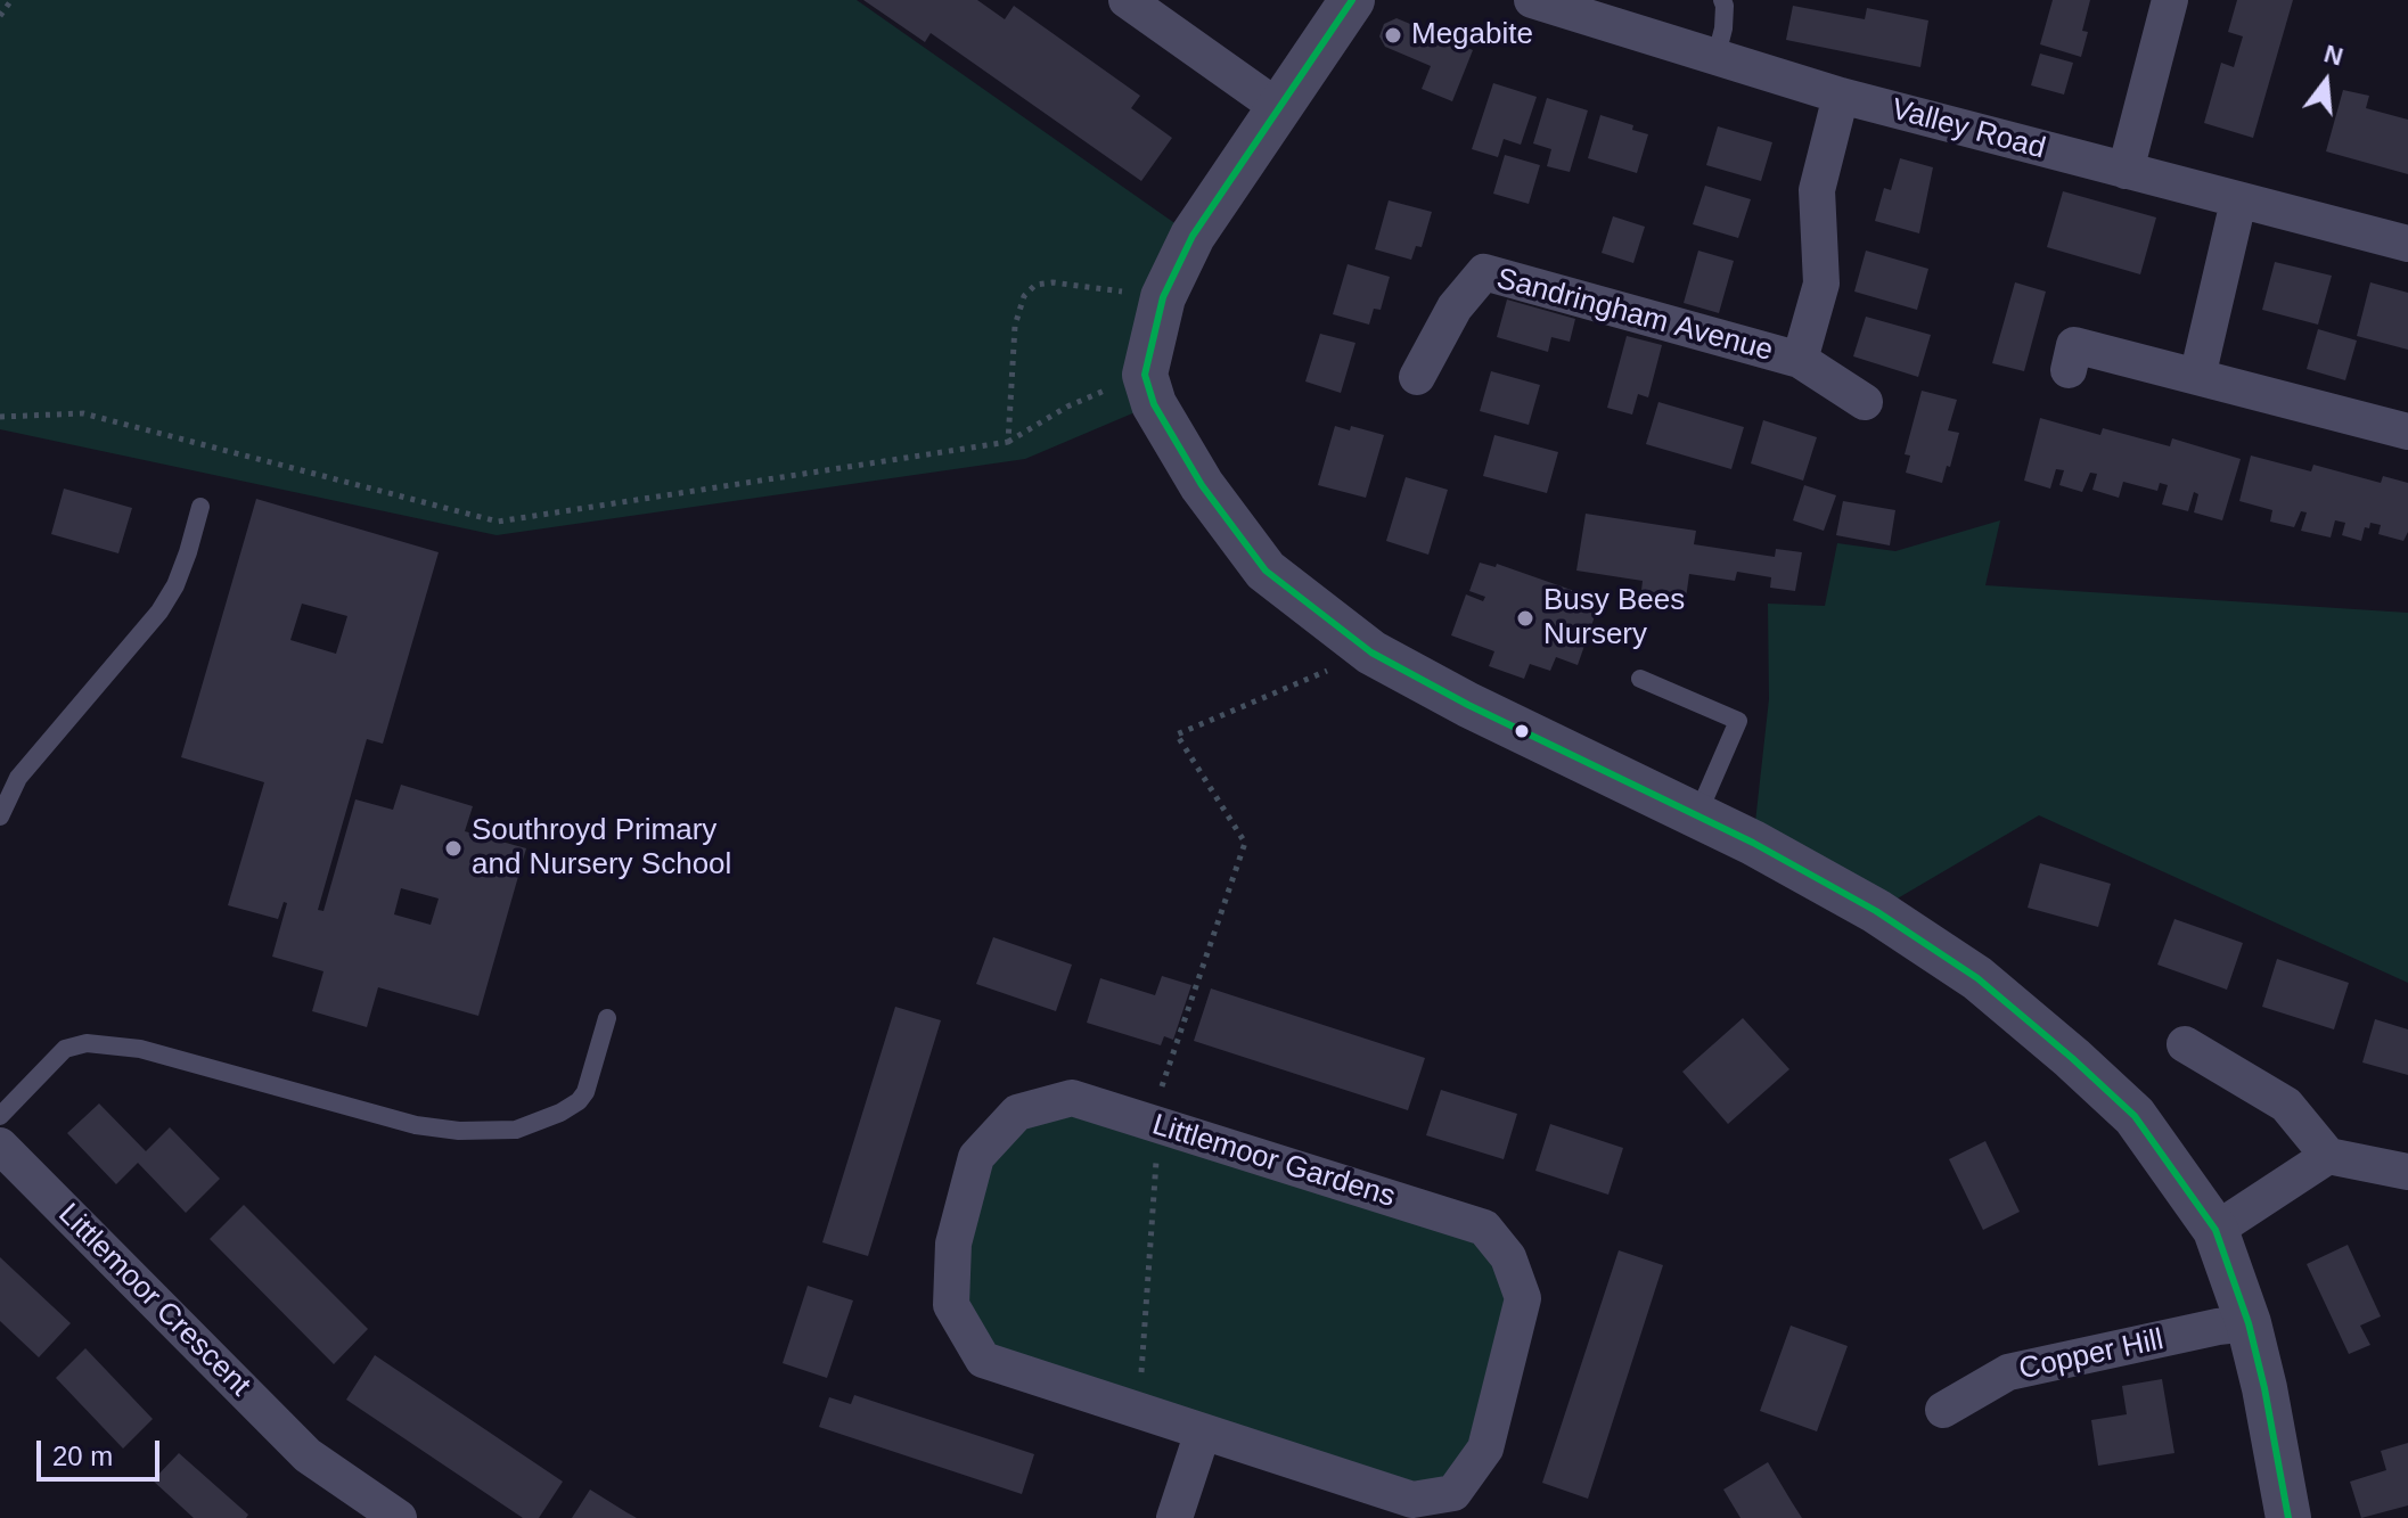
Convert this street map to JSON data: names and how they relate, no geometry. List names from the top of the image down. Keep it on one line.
{"streets":{"street":["Valley Road","Sandringham Avenue","Littlemoor Gardens","Littlemoor Crescent","Copper Hill"]},"crossings":[["Valley Road","Sandringham Avenue"]],"places":["Megabite","Busy Bees Nursery","Southroyd Primary and Nursery School"],"scale_bar":"20 m","north":"top"}
